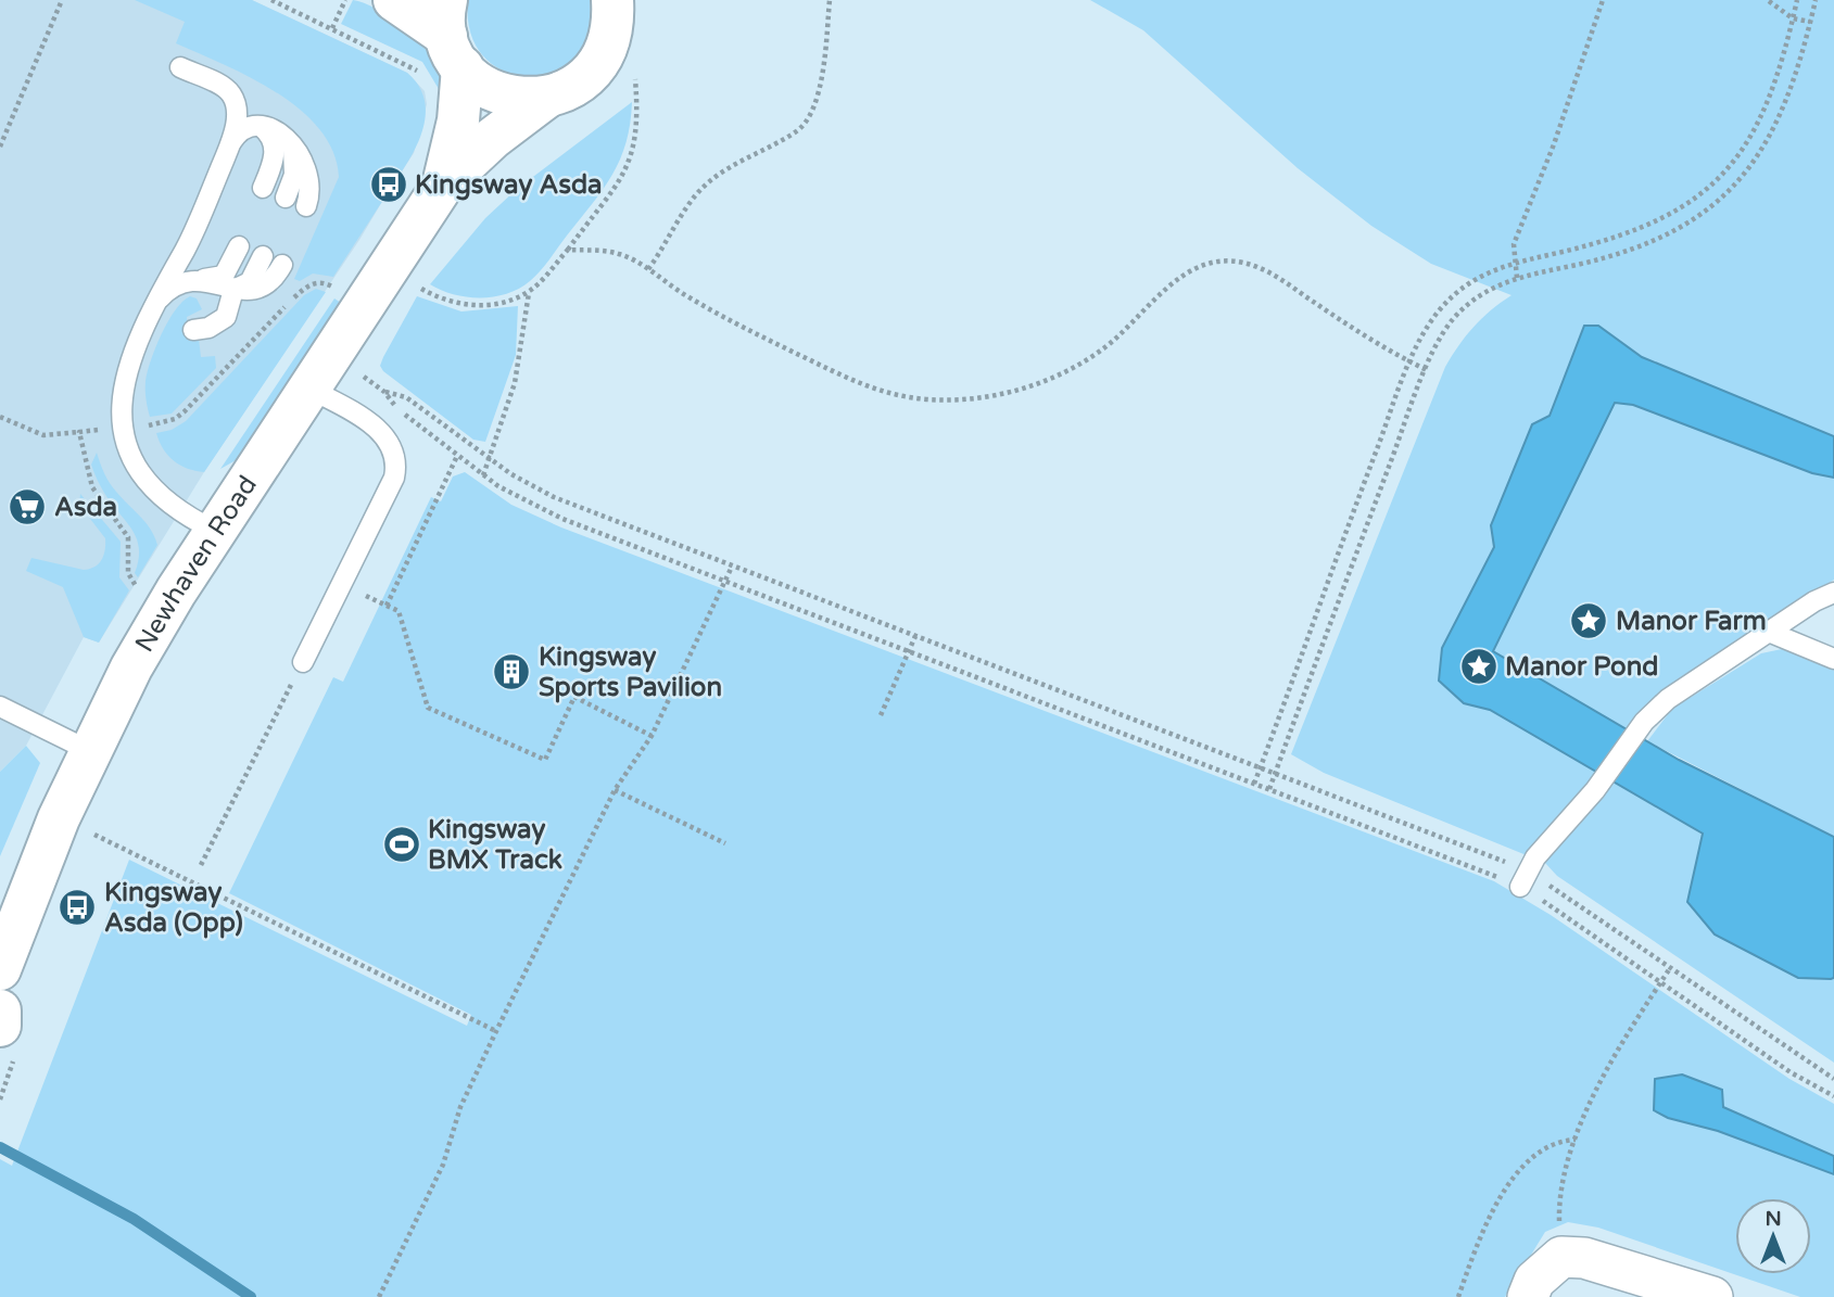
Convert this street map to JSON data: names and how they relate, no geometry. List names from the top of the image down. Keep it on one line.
{"streets":{"street":["Newhaven Road"]},"places":{"bus stop":["Kingsway Asda","Kingsway Asda (Opp)"],"supermarket":["Asda"],"place":["Manor Farm","Manor Pond"],"building":["Kingsway Sports Pavilion"],"sports":["Kingsway BMX Track"]},"north":"top"}
